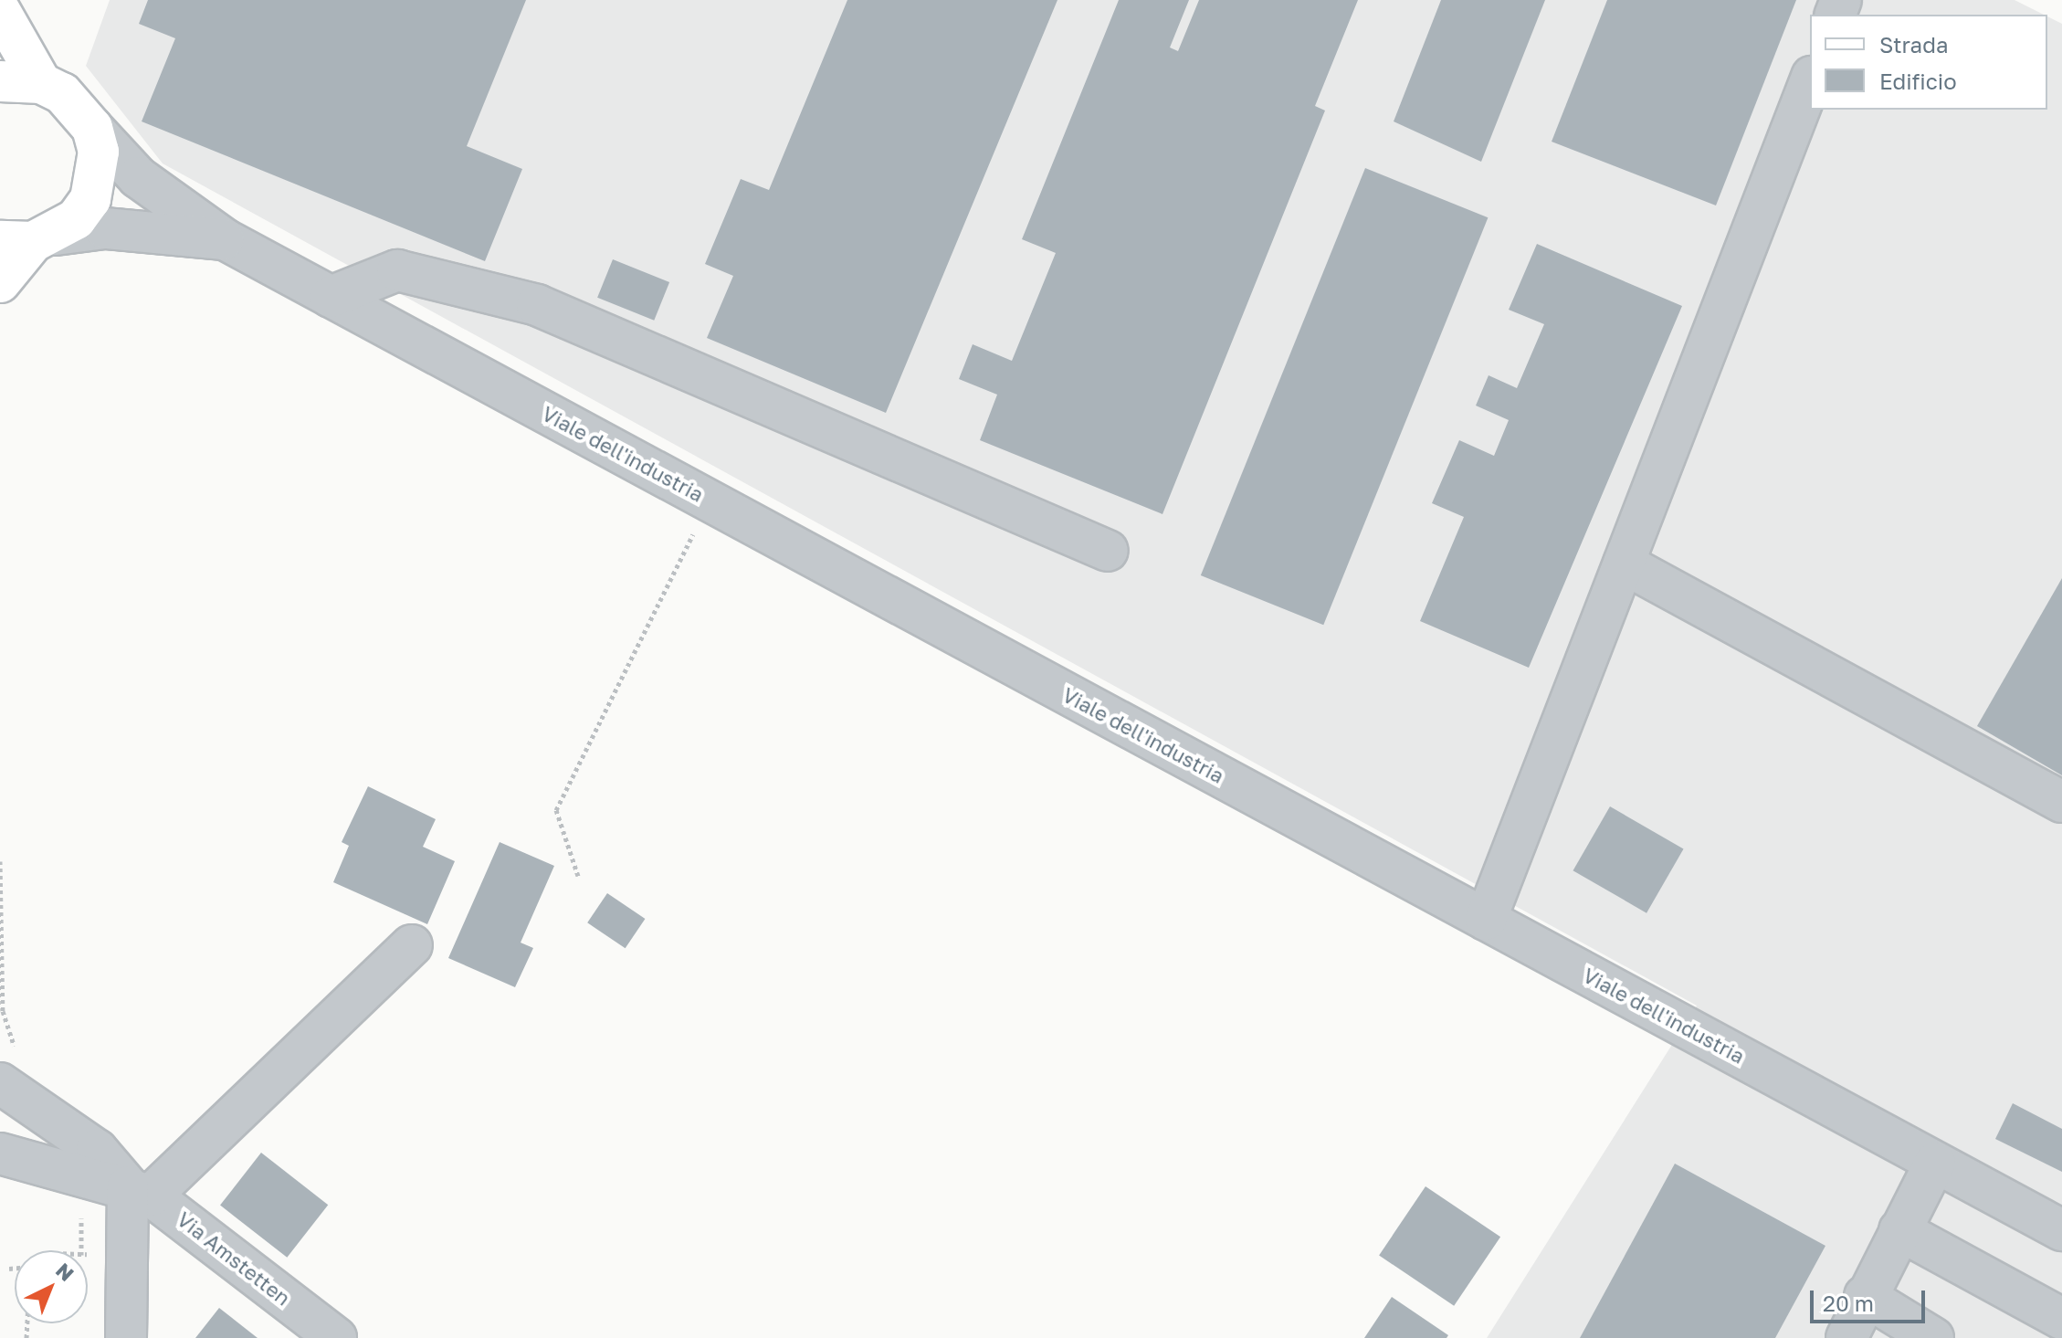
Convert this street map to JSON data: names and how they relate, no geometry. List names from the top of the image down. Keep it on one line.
{"streets":{"street":["Viale dell'industria","Via Amstetten"]},"legend":["Strada","Edificio"],"scale_bar":"20 m","north":"top right"}
